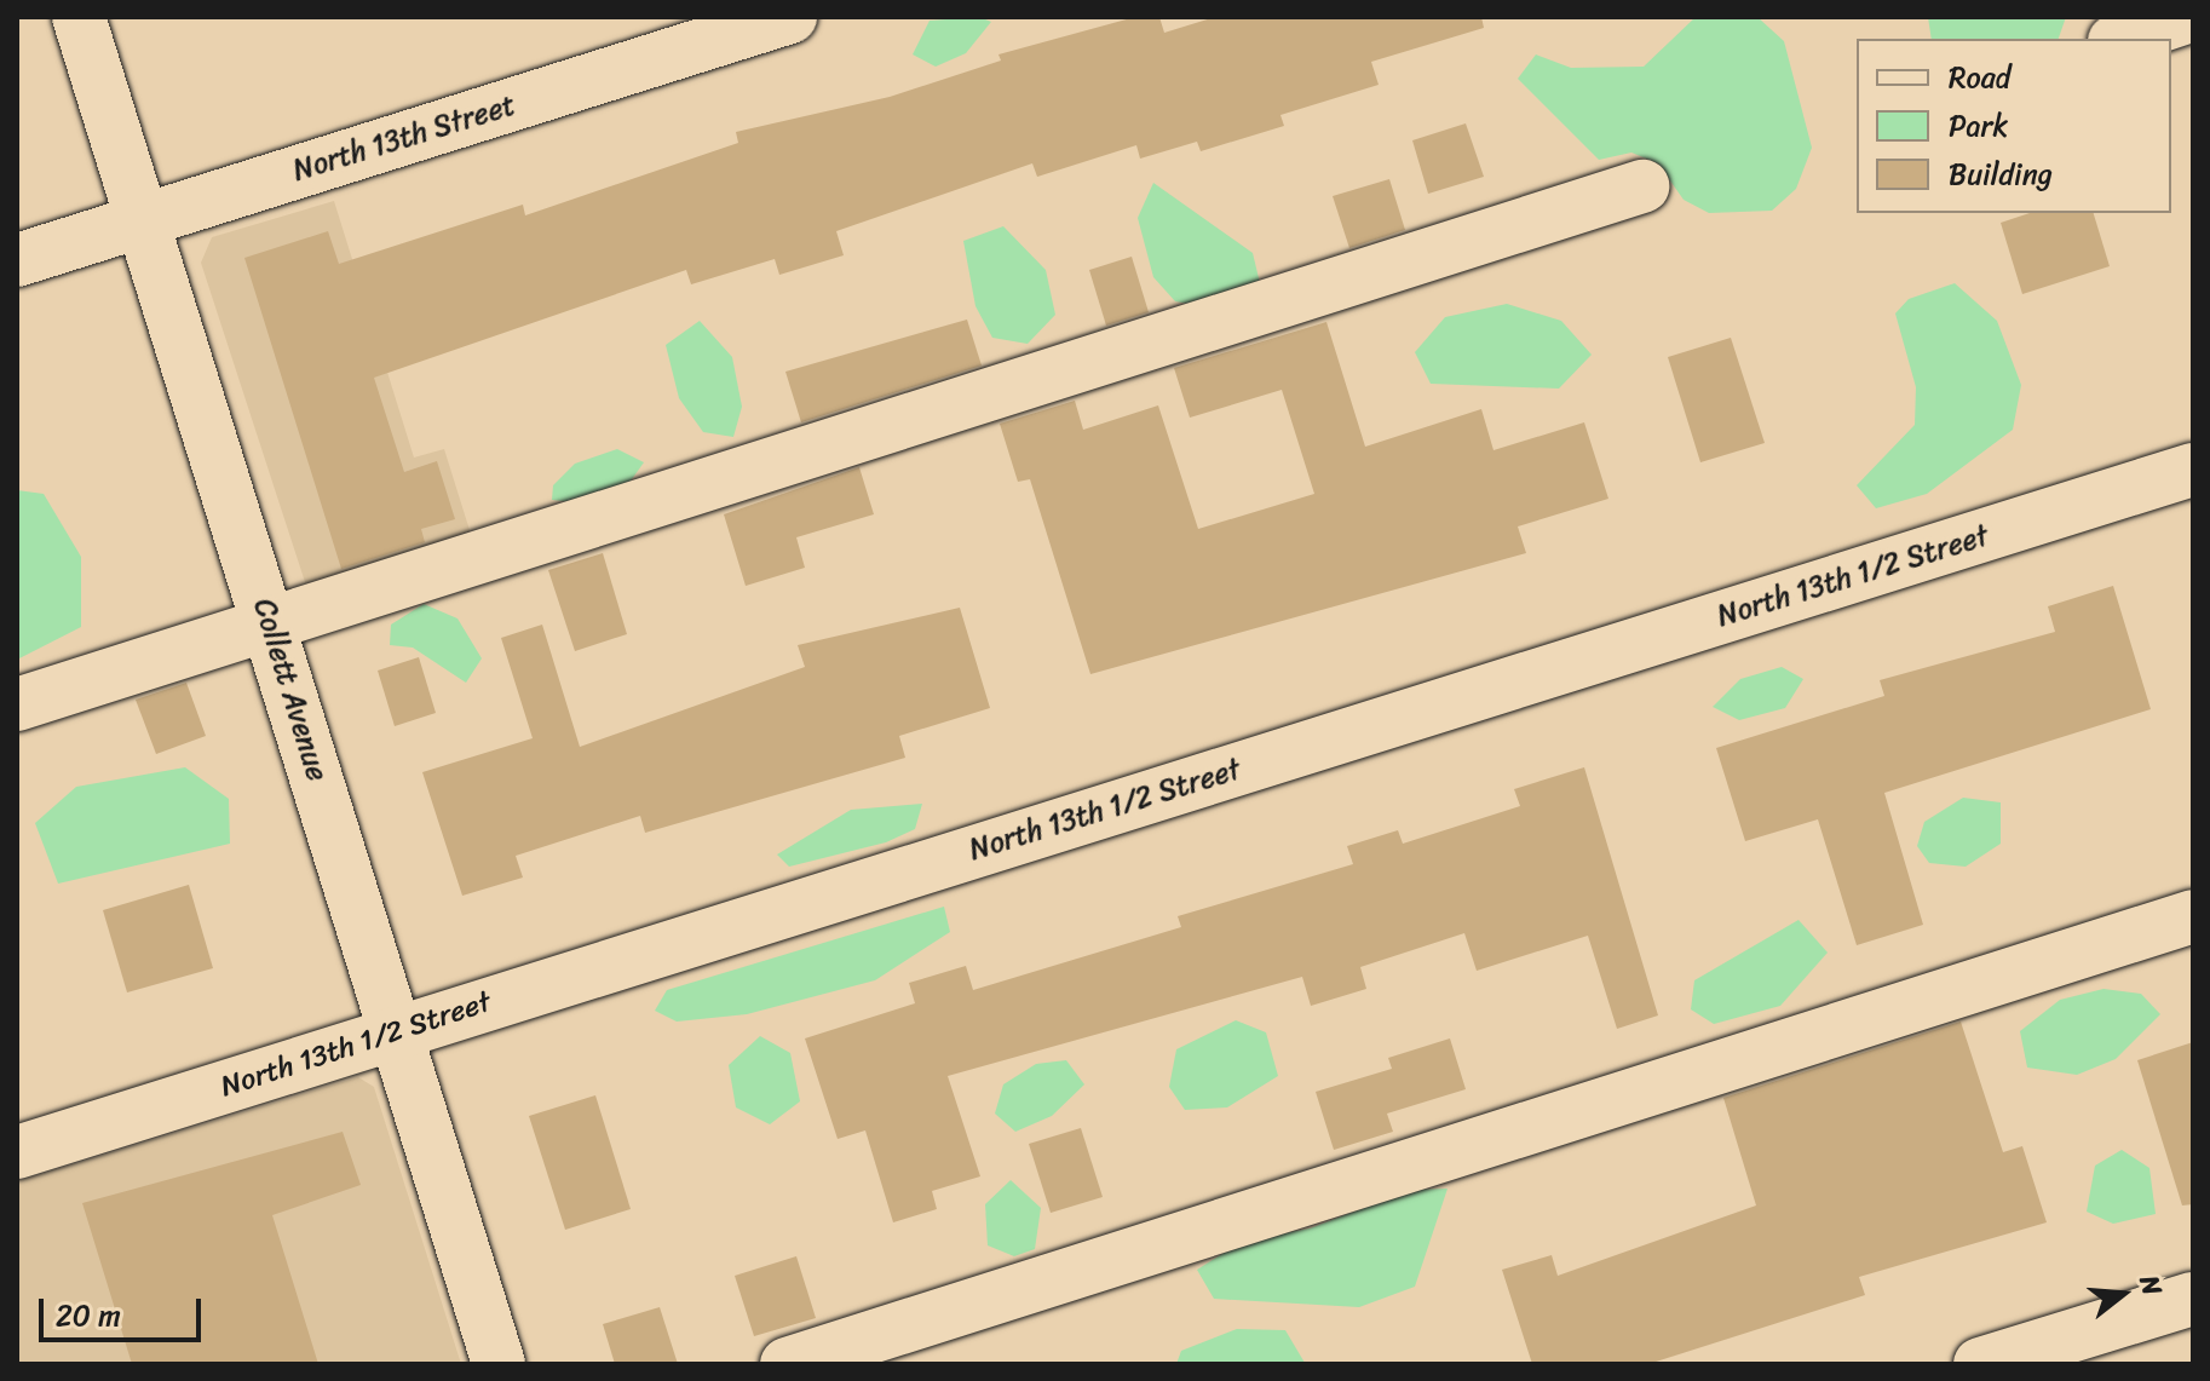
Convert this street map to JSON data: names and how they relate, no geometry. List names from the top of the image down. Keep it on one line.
{"streets":{"street":["North 13th Street","North 13th 1/2 Street","Collett Avenue"]},"crossings":[["North 13th Street","Collett Avenue"],["North 13th 1/2 Street","Collett Avenue"]],"legend":["Road","Park","Building"],"scale_bar":"20 m","north":"right"}
